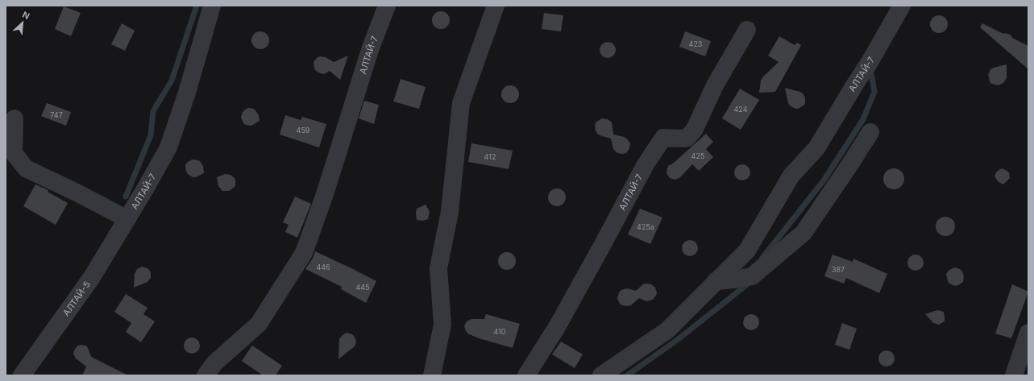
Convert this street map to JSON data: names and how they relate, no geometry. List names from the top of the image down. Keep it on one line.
{"streets":{"street":["АЛТАЙ-7","АЛТАЙ-5"]},"crossings":[["АЛТАЙ-7","АЛТАЙ-5"]],"house_numbers":["423","424","747","459","425","412","425а","446","387","445","410"],"north":"top right"}
